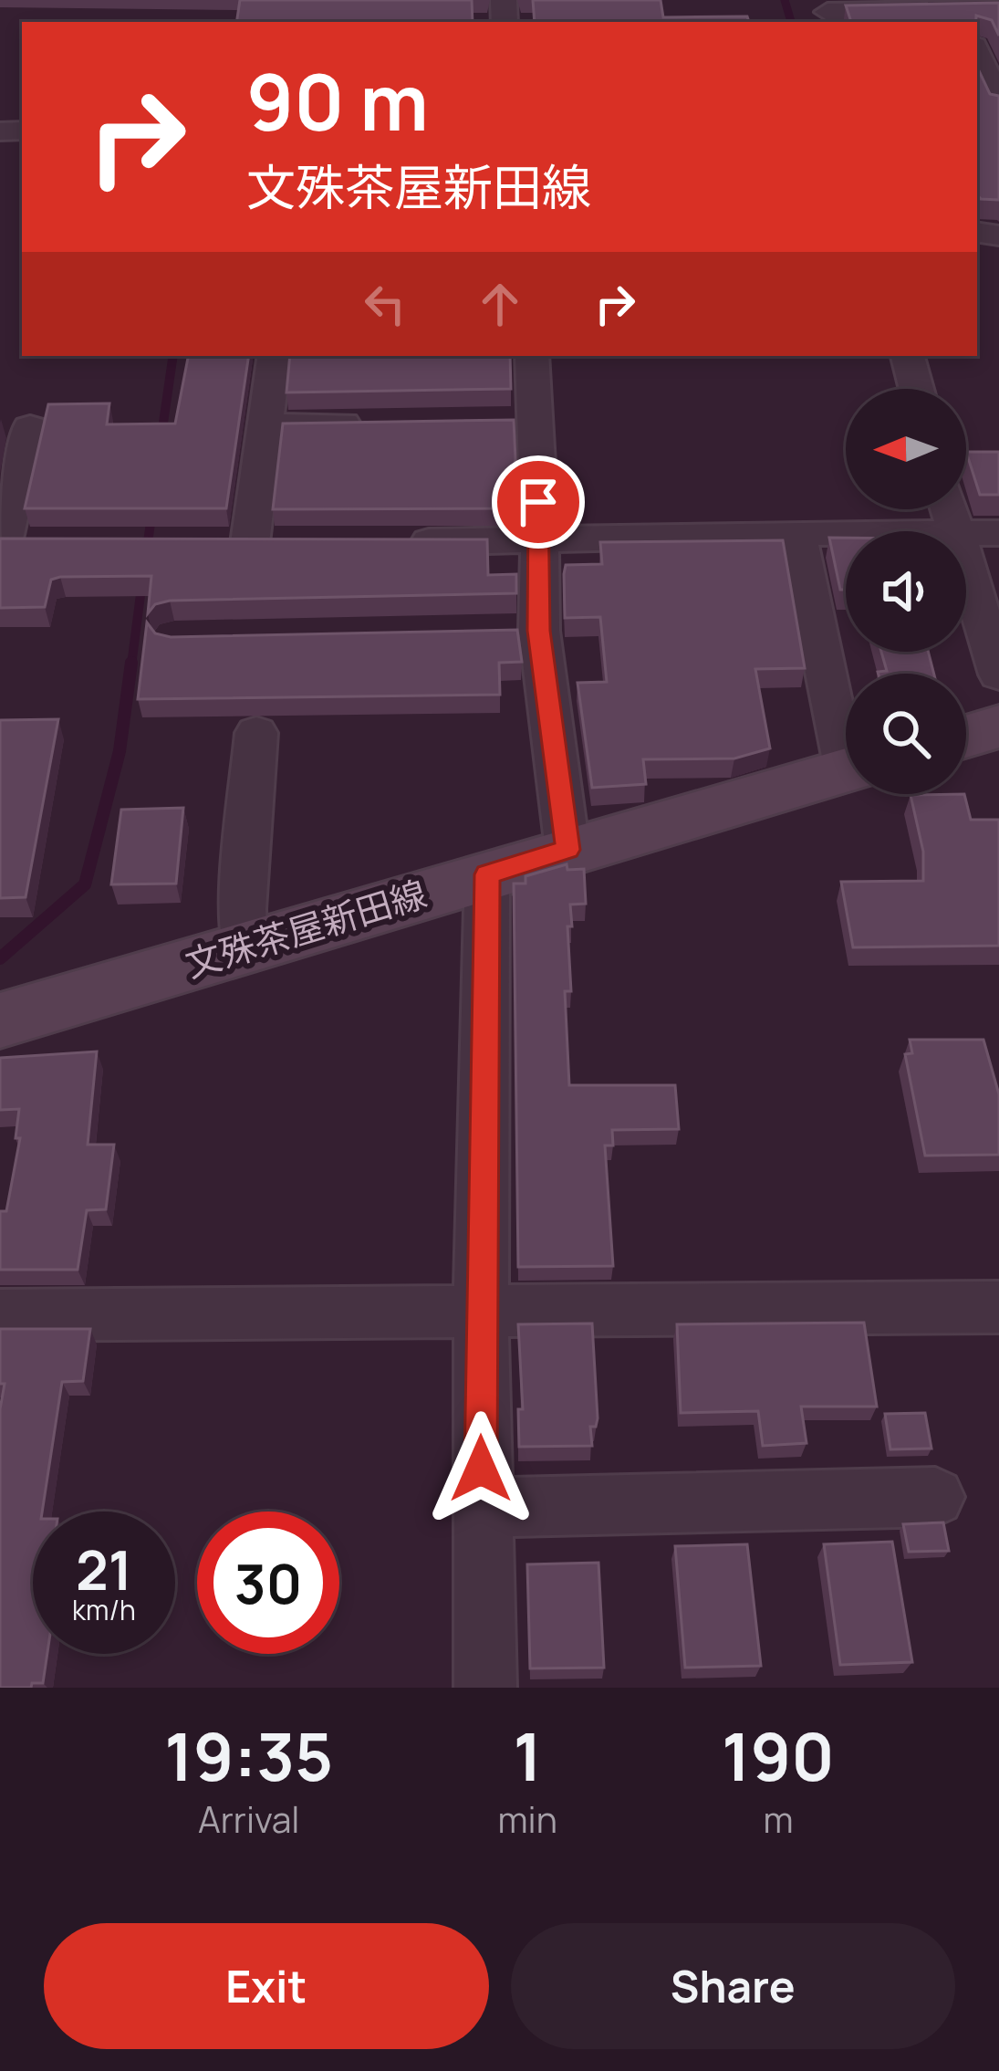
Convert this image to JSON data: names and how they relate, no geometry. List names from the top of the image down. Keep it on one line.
{"streets":{"main road":["文殊茶屋新田線"]},"north":"left","page":{"turn":["90 m","文殊茶屋新田線"],"speed":"21 km/h","limit":"30","eta":["19:35","Arrival","1","min","190","m"],"buttons":["Exit","Share"]}}
